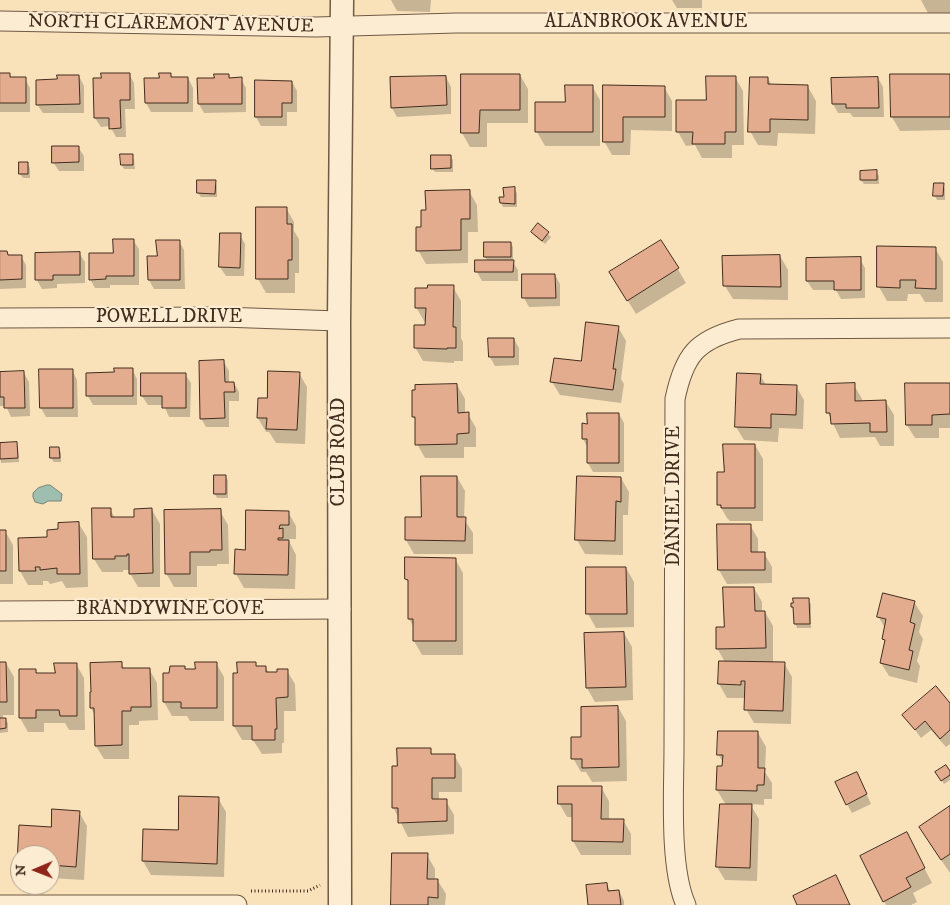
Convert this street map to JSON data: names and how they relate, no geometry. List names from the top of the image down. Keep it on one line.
{"streets":{"street":["ALANBROOK AVENUE","NORTH CLAREMONT AVENUE","POWELL DRIVE","CLUB ROAD","DANIEL DRIVE","BRANDYWINE COVE"]},"crossings":[["ALANBROOK AVENUE","NORTH CLAREMONT AVENUE"],["ALANBROOK AVENUE","CLUB ROAD"],["NORTH CLAREMONT AVENUE","CLUB ROAD"],["POWELL DRIVE","CLUB ROAD"],["CLUB ROAD","BRANDYWINE COVE"]],"north":"left"}
